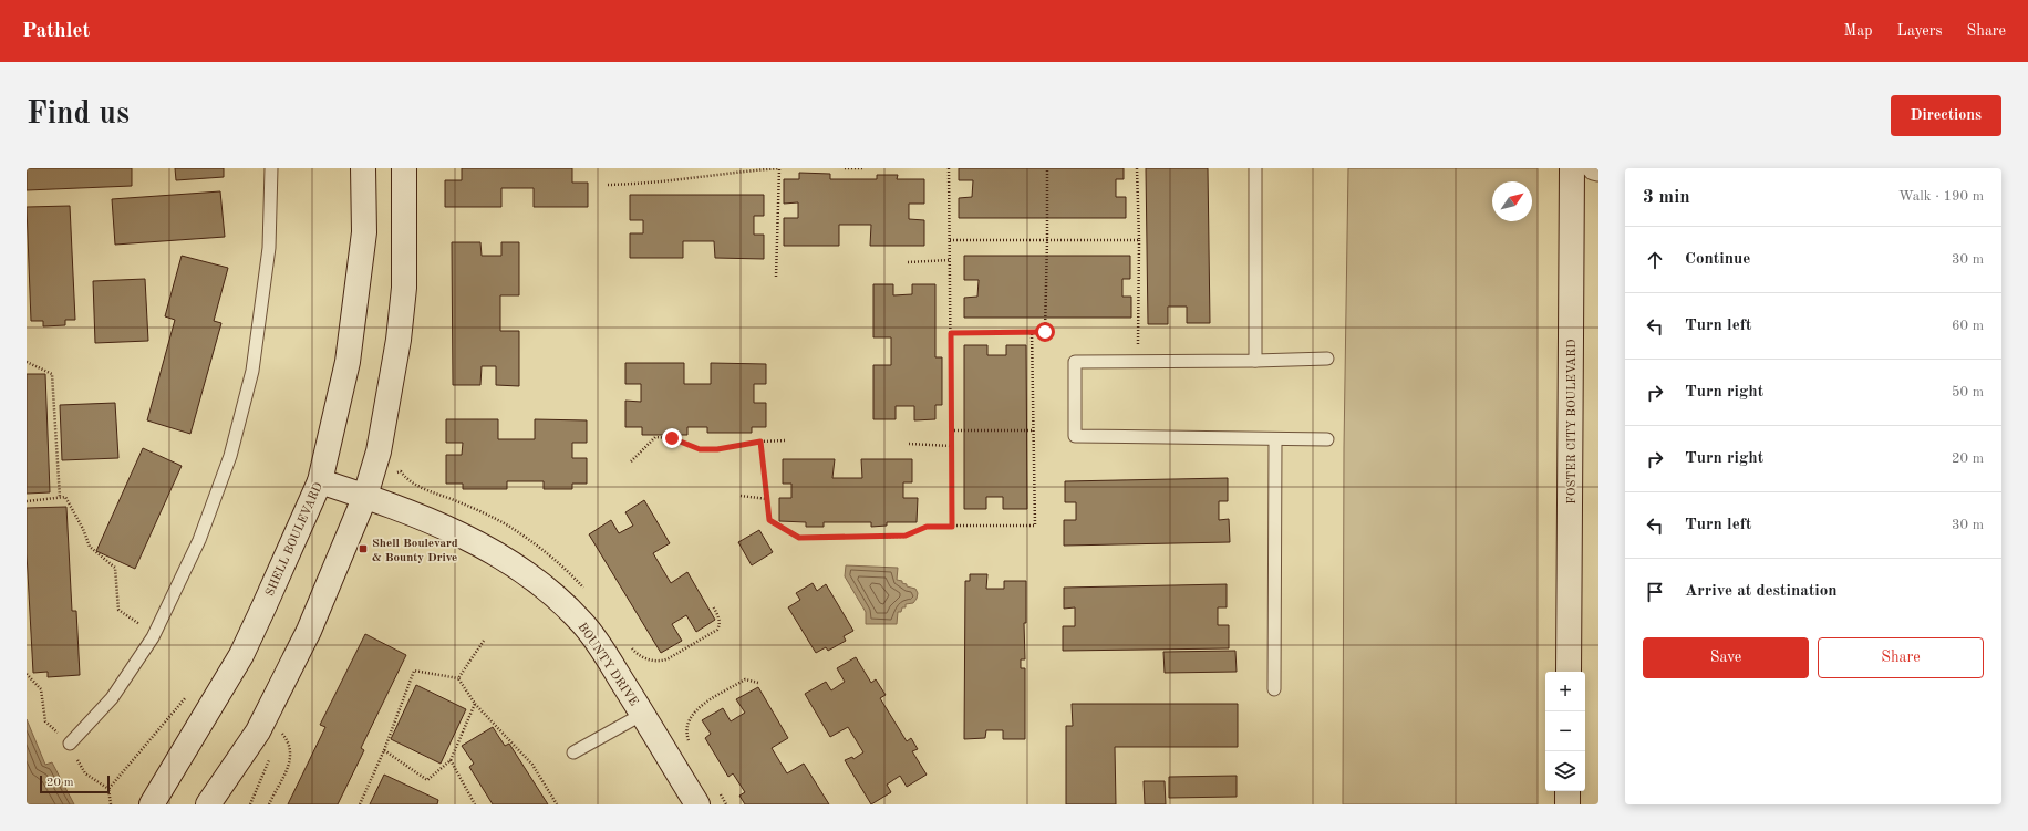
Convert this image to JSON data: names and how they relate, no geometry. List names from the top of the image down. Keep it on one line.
{"streets":{"main road":["FOSTER CITY BOULEVARD","SHELL BOULEVARD","BOUNTY DRIVE"]},"crossings":[["SHELL BOULEVARD","BOUNTY DRIVE"]],"places":{"transit":["Shell Boulevard & Bounty Drive"]},"scale_bar":"20 m","north":"top right","page":{"header":"Pathlet","nav":["Map","Layers","Share"],"buttons":["Directions",["Save","Share"]],"title":"Find us","heading":["3 min","Walk · 190 m"],"list":[["Continue","30 m"],["Turn left","60 m"],["Turn right","50 m"],["Turn right","20 m"],["Turn left","30 m"],"Arrive at destination"],"map_buttons":["+","−"],"scale":"20 m"}}
